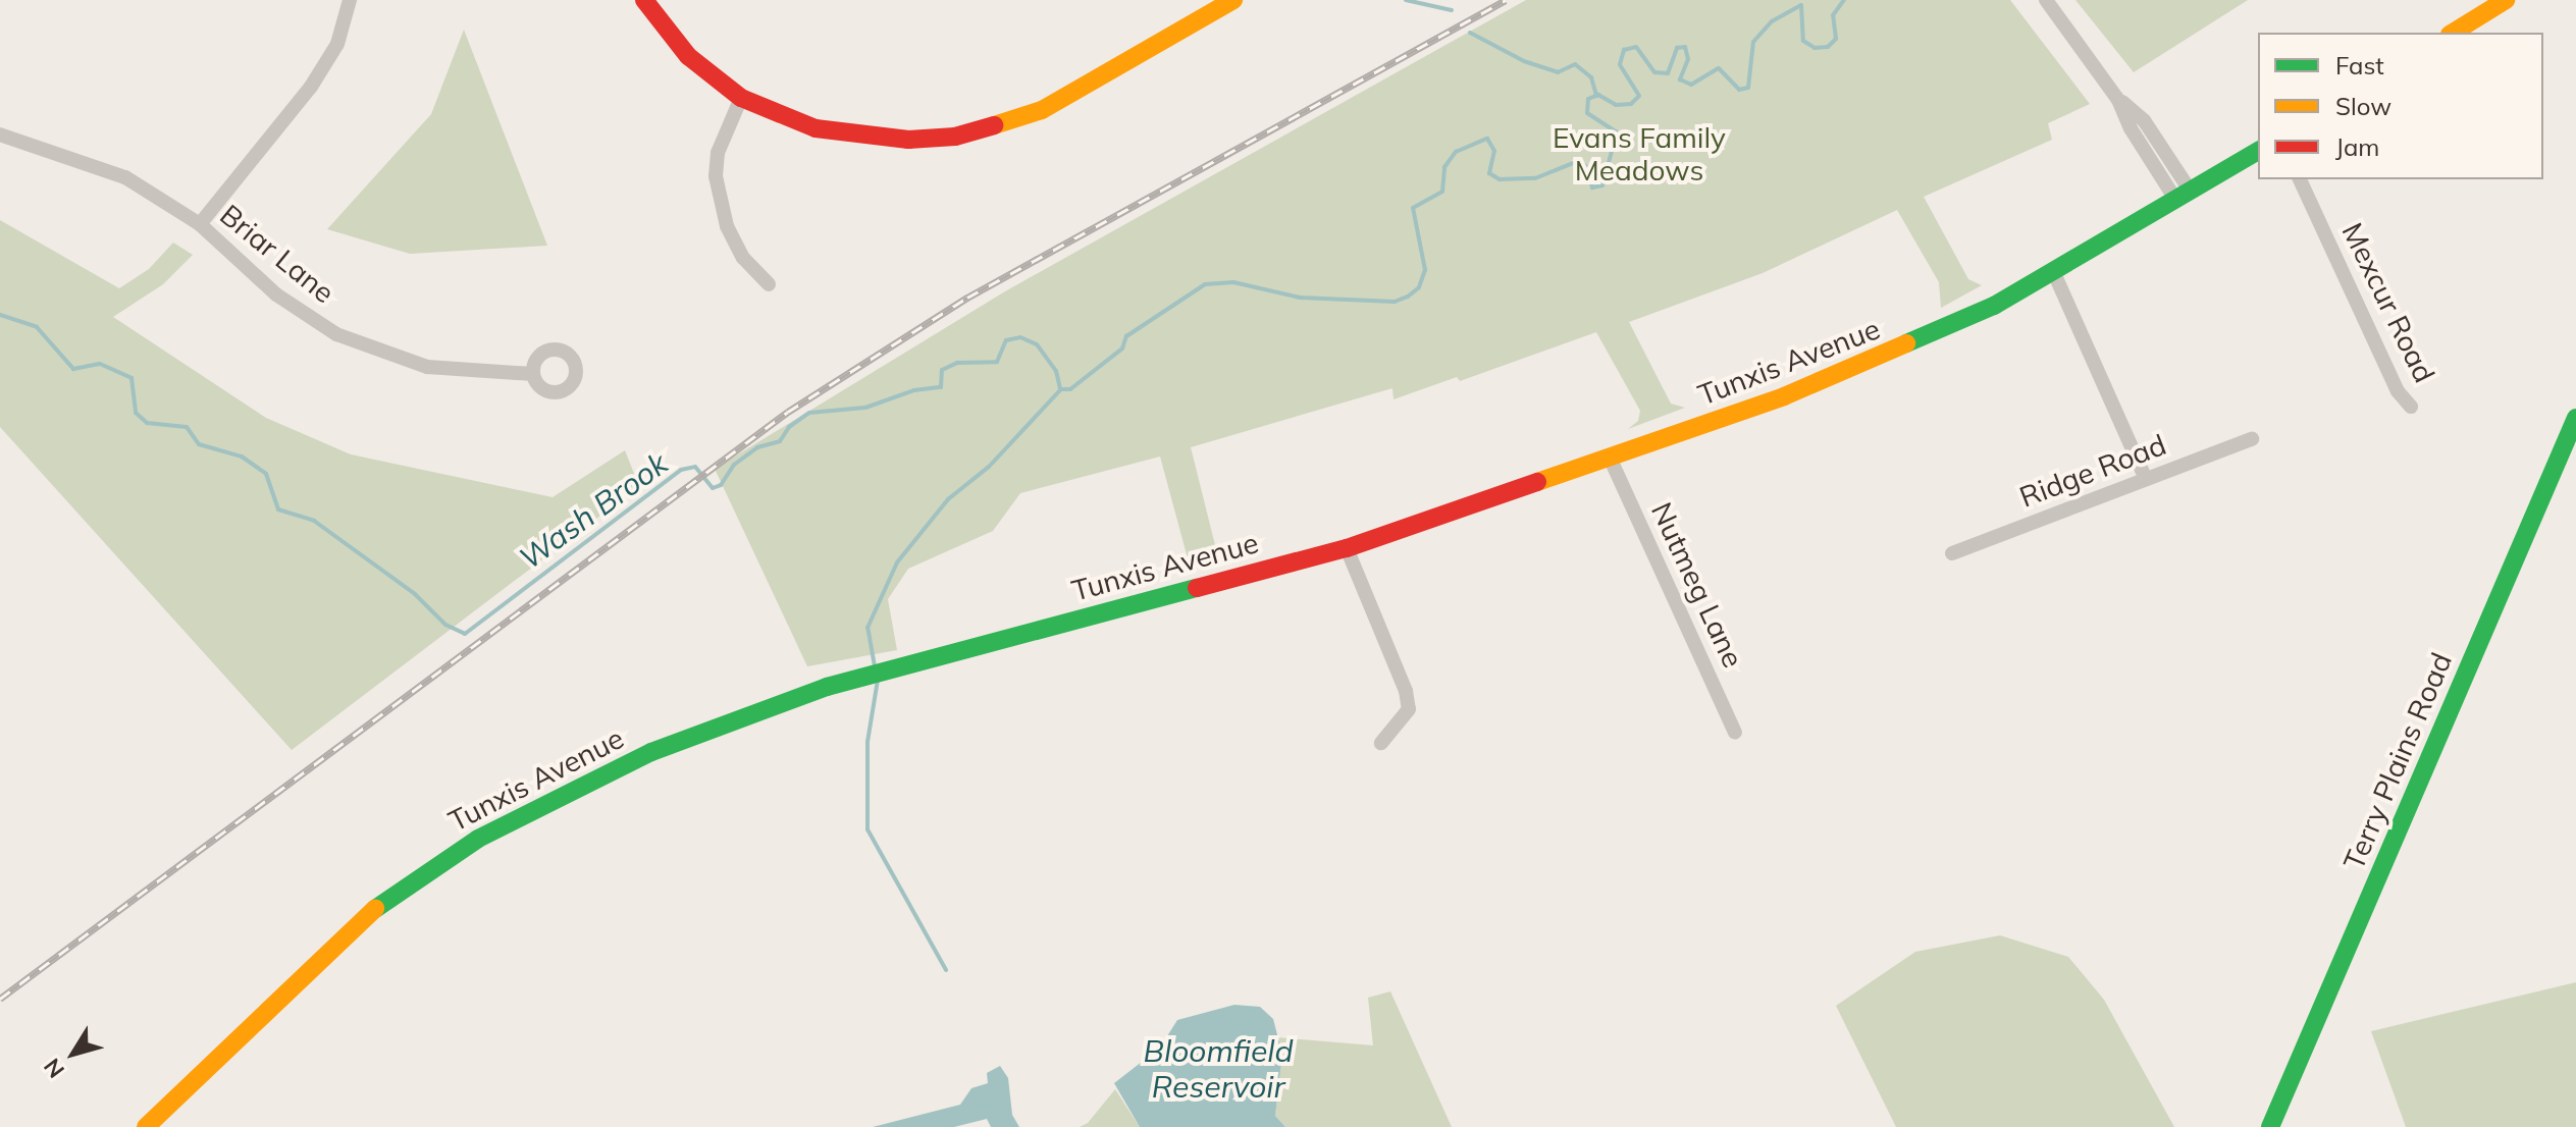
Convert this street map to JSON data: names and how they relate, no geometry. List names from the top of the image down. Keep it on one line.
{"streets":{"main road":["Tunxis Avenue","Terry Plains Road"],"street":["Briar Lane","Mexcur Road","Ridge Road","Nutmeg Lane"]},"crossings":[["Tunxis Avenue","Nutmeg Lane"]],"water":["Wash Brook","Bloomfield Reservoir"],"parks":["Evans Family Meadows"],"legend":["Fast","Slow","Jam"],"north":"bottom left"}
